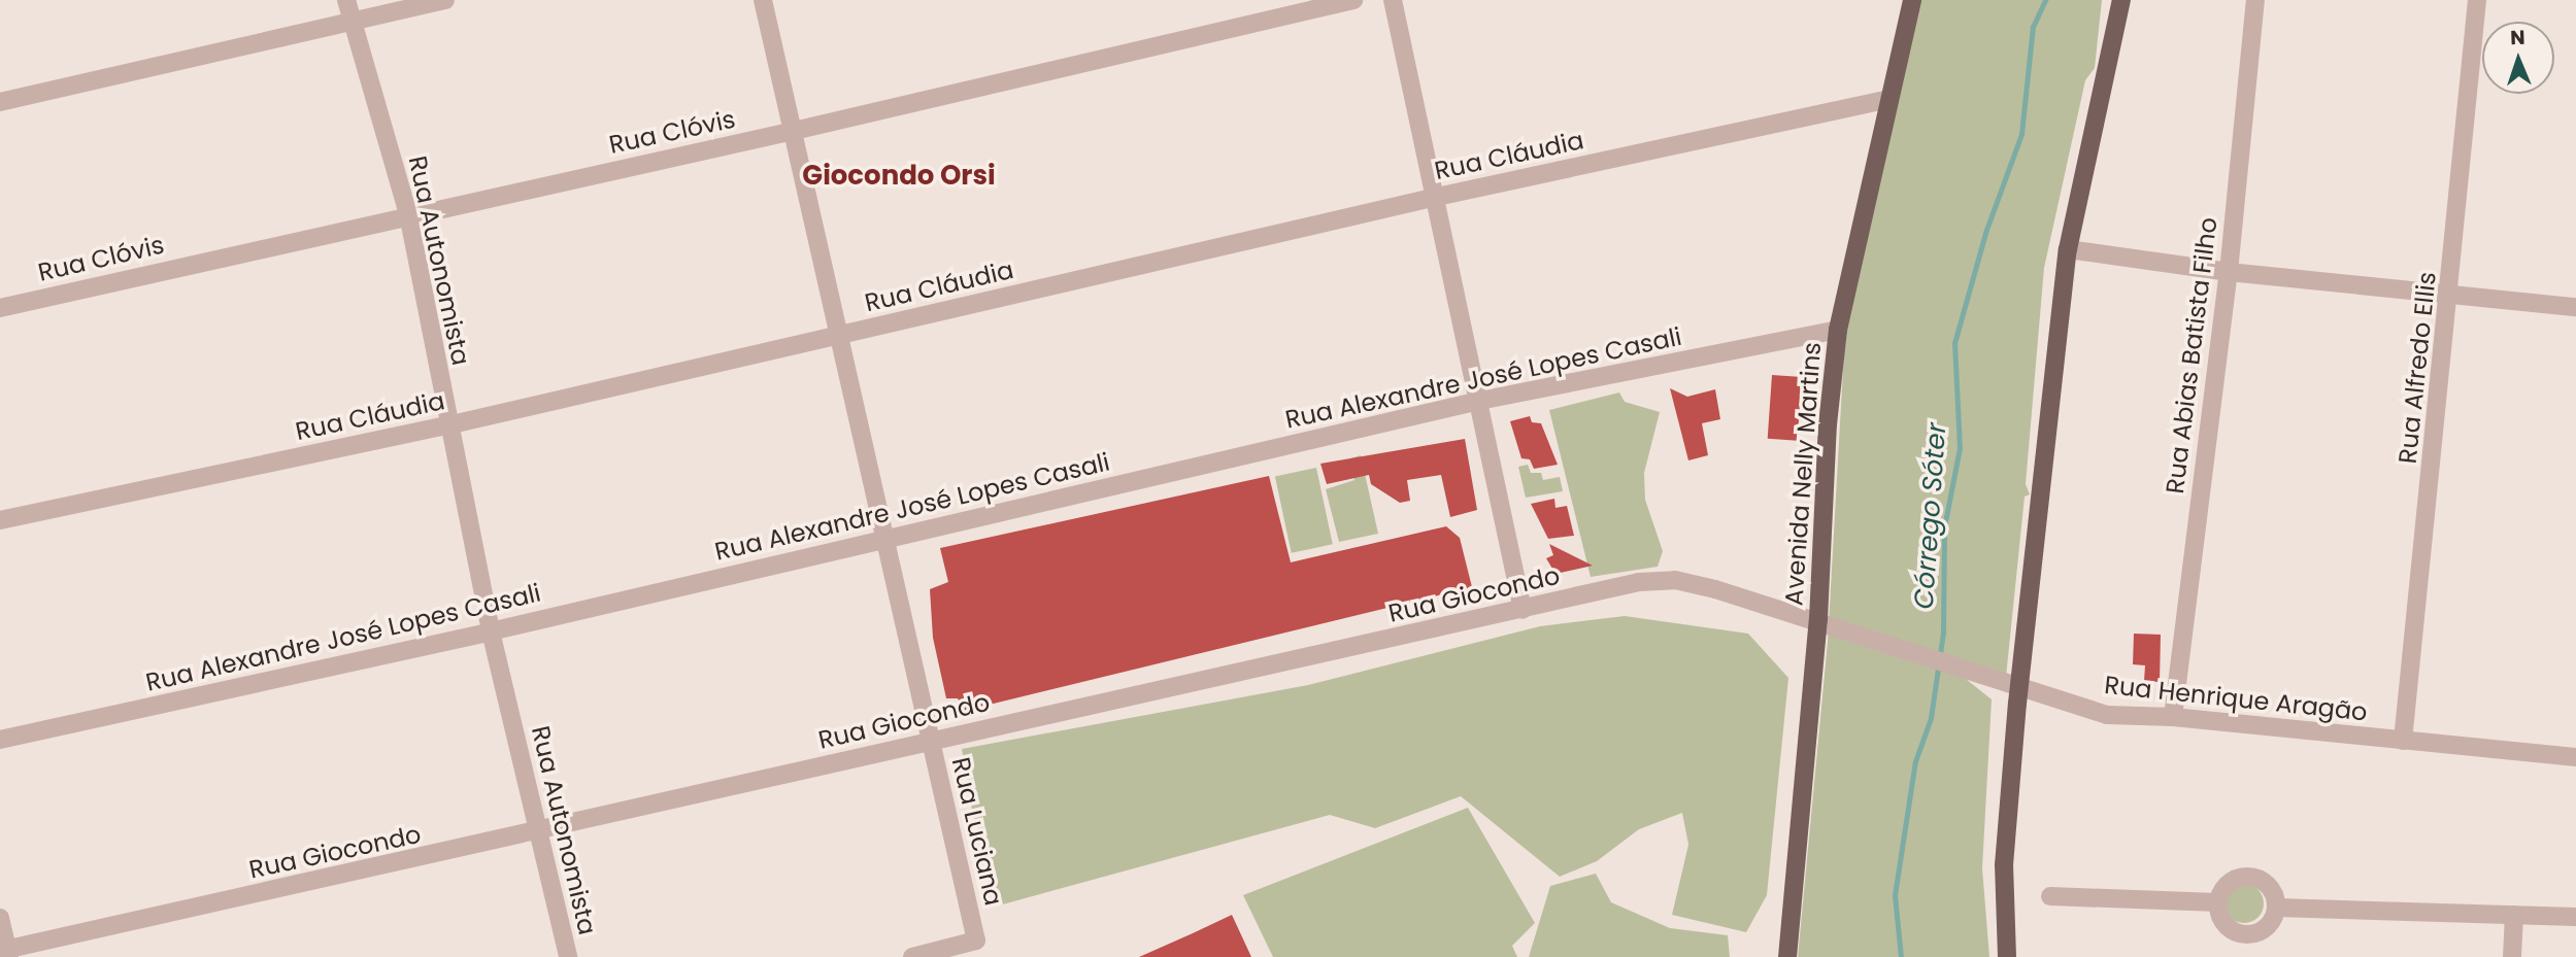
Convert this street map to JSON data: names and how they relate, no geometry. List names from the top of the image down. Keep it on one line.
{"streets":{"main road":["Avenida Nelly Martins"],"street":["Rua Clóvis","Rua Cláudia","Rua Autonomista","Rua Abias Batista Filho","Rua Alfredo Ellis","Rua Alexandre José Lopes Casali","Rua Giocondo","Rua Henrique Aragão","Rua Luciana"]},"crossings":[["Rua Clóvis","Rua Autonomista"],["Rua Clóvis","Rua Luciana"],["Rua Cláudia","Rua Autonomista"],["Rua Cláudia","Avenida Nelly Martins"],["Rua Cláudia","Rua Luciana"],["Rua Autonomista","Rua Alexandre José Lopes Casali"],["Rua Autonomista","Rua Giocondo"],["Rua Abias Batista Filho","Rua Henrique Aragão"],["Rua Alfredo Ellis","Rua Henrique Aragão"],["Rua Alexandre José Lopes Casali","Avenida Nelly Martins"],["Rua Alexandre José Lopes Casali","Rua Luciana"],["Avenida Nelly Martins","Rua Giocondo"],["Avenida Nelly Martins","Rua Henrique Aragão"],["Rua Giocondo","Rua Henrique Aragão"],["Rua Giocondo","Rua Luciana"]],"districts":["Giocondo Orsi"],"water":["Córrego Sóter"],"north":"top"}
